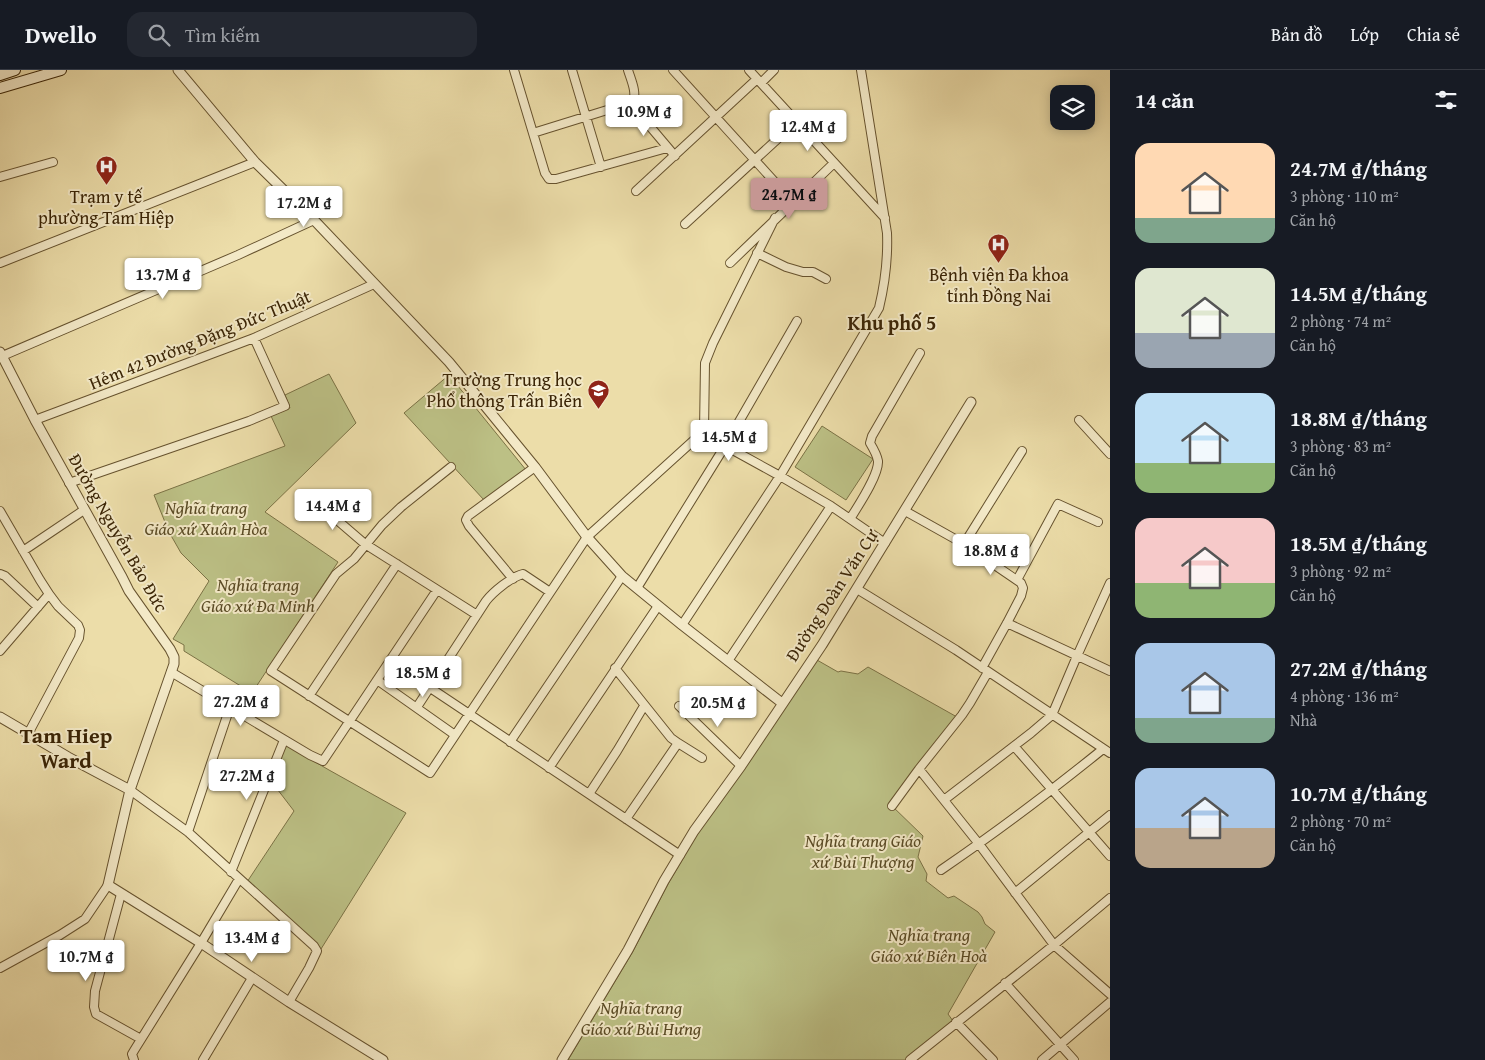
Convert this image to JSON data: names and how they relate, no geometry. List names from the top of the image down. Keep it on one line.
{"streets":{"street":["Hẻm 42 Đường Đặng Đức Thuật","Đường Nguyễn Bảo Đức","Đường Đoàn Văn Cự"]},"crossings":[["Hẻm 42 Đường Đặng Đức Thuật","Đường Nguyễn Bảo Đức"]],"districts":["Khu phố 5","Tam Hiep Ward"],"parks":["Nghĩa trang Giáo xứ Xuân Hòa","Nghĩa trang Giáo xứ Đa Minh","Nghĩa trang Giáo xứ Bùi Thượng","Nghĩa trang Giáo xứ Biên Hoà","Nghĩa trang Giáo xứ Bùi Hưng"],"places":{"hospital":["Trạm y tế phường Tam Hiệp","Bệnh viện Đa khoa tỉnh Đồng Nai"],"school or university":["Trường Trung học Phổ thông Trấn Biên"]},"page":{"header":"Dwello","search":"Tìm kiếm","nav":["Bản đồ","Lớp","Chia sẻ"],"heading":"14 căn","price":["10.9M ₫","12.4M ₫","24.7M ₫","17.2M ₫","13.7M ₫","14.5M ₫","14.4M ₫","18.8M ₫","18.5M ₫","27.2M ₫","20.5M ₫","27.2M ₫","13.4M ₫","10.7M ₫"],"list":[{"name":"24.7M ₫/tháng","note":"3 phòng · 110 m² · Căn hộ"},{"name":"14.5M ₫/tháng","note":"2 phòng · 74 m² · Căn hộ"},{"name":"18.8M ₫/tháng","note":"3 phòng · 83 m² · Căn hộ"},{"name":"18.5M ₫/tháng","note":"3 phòng · 92 m² · Căn hộ"},{"name":"27.2M ₫/tháng","note":"4 phòng · 136 m² · Nhà"},{"name":"10.7M ₫/tháng","note":"2 phòng · 70 m² · Căn hộ"}]}}
